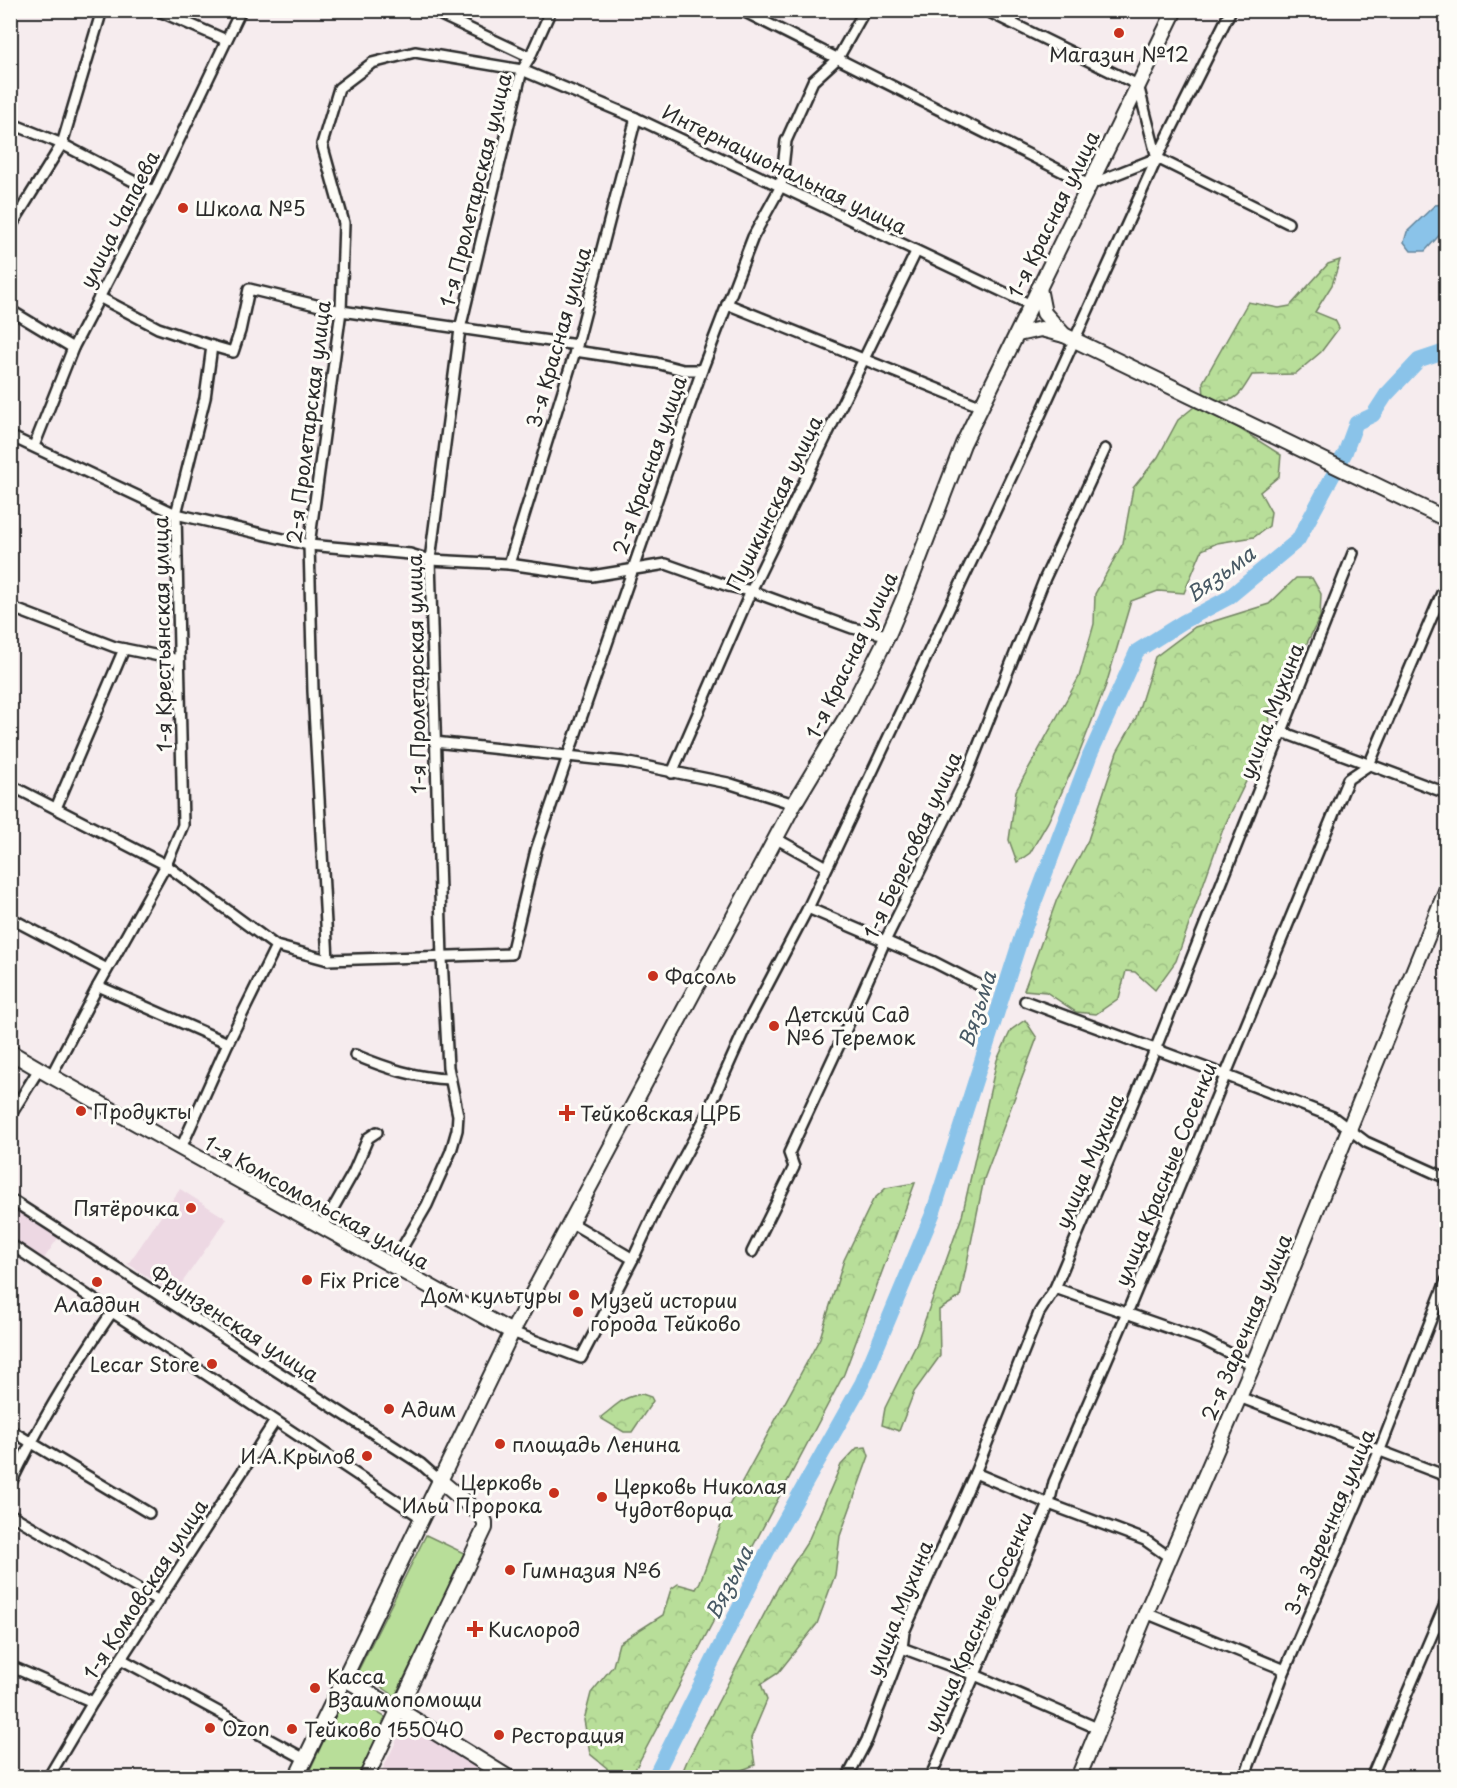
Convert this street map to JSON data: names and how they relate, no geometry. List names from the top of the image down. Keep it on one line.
{"streets":{"main road":["1-я Красная улица","1-я Комсомольская улица","2-я Заречная улица"],"street":["Интернациональная улица","1-я Пролетарская улица","улица Чапаева","3-я Красная улица","2-я Пролетарская улица","2-я Красная улица","Пушкинская улица","1-я Крестьянская улица","улица Мухина","1-я Береговая улица","улица Красные Сосенки","Фрунзенская улица","3-я Заречная улица","1-я Комовская улица"]},"crossings":[["Интернациональная улица","1-я Пролетарская улица"],["Интернациональная улица","1-я Красная улица"],["Интернациональная улица","3-я Красная улица"],["Интернациональная улица","2-я Пролетарская улица"],["Интернациональная улица","2-я Красная улица"],["Интернациональная улица","Пушкинская улица"],["1-я Пролетарская улица","2-я Пролетарская улица"],["1-я Пролетарская улица","2-я Красная улица"],["1-я Пролетарская улица","1-я Комсомольская улица"],["1-я Красная улица","1-я Комсомольская улица"],["1-я Красная улица","Фрунзенская улица"],["1-я Крестьянская улица","1-я Комсомольская улица"]],"water":["Вязьма"],"places":{"other":["Магазин №12","Школа №5","Фасоль","Детский Сад №6 Теремок","Продукты","Пятёрочка","Fix Price","Аладдин","Дом культуры","Музей истории города Тейково","Lecar Store","Адим","площадь Ленина","И.А.Крылов","Церковь Ильи Пророка","Церковь Николая Чудотворца","Гимназия №6","Касса Взаимопомощи","Ozon","Тейково 155040","Ресторация"],"health":["Тейковская ЦРБ","Кислород"]}}
